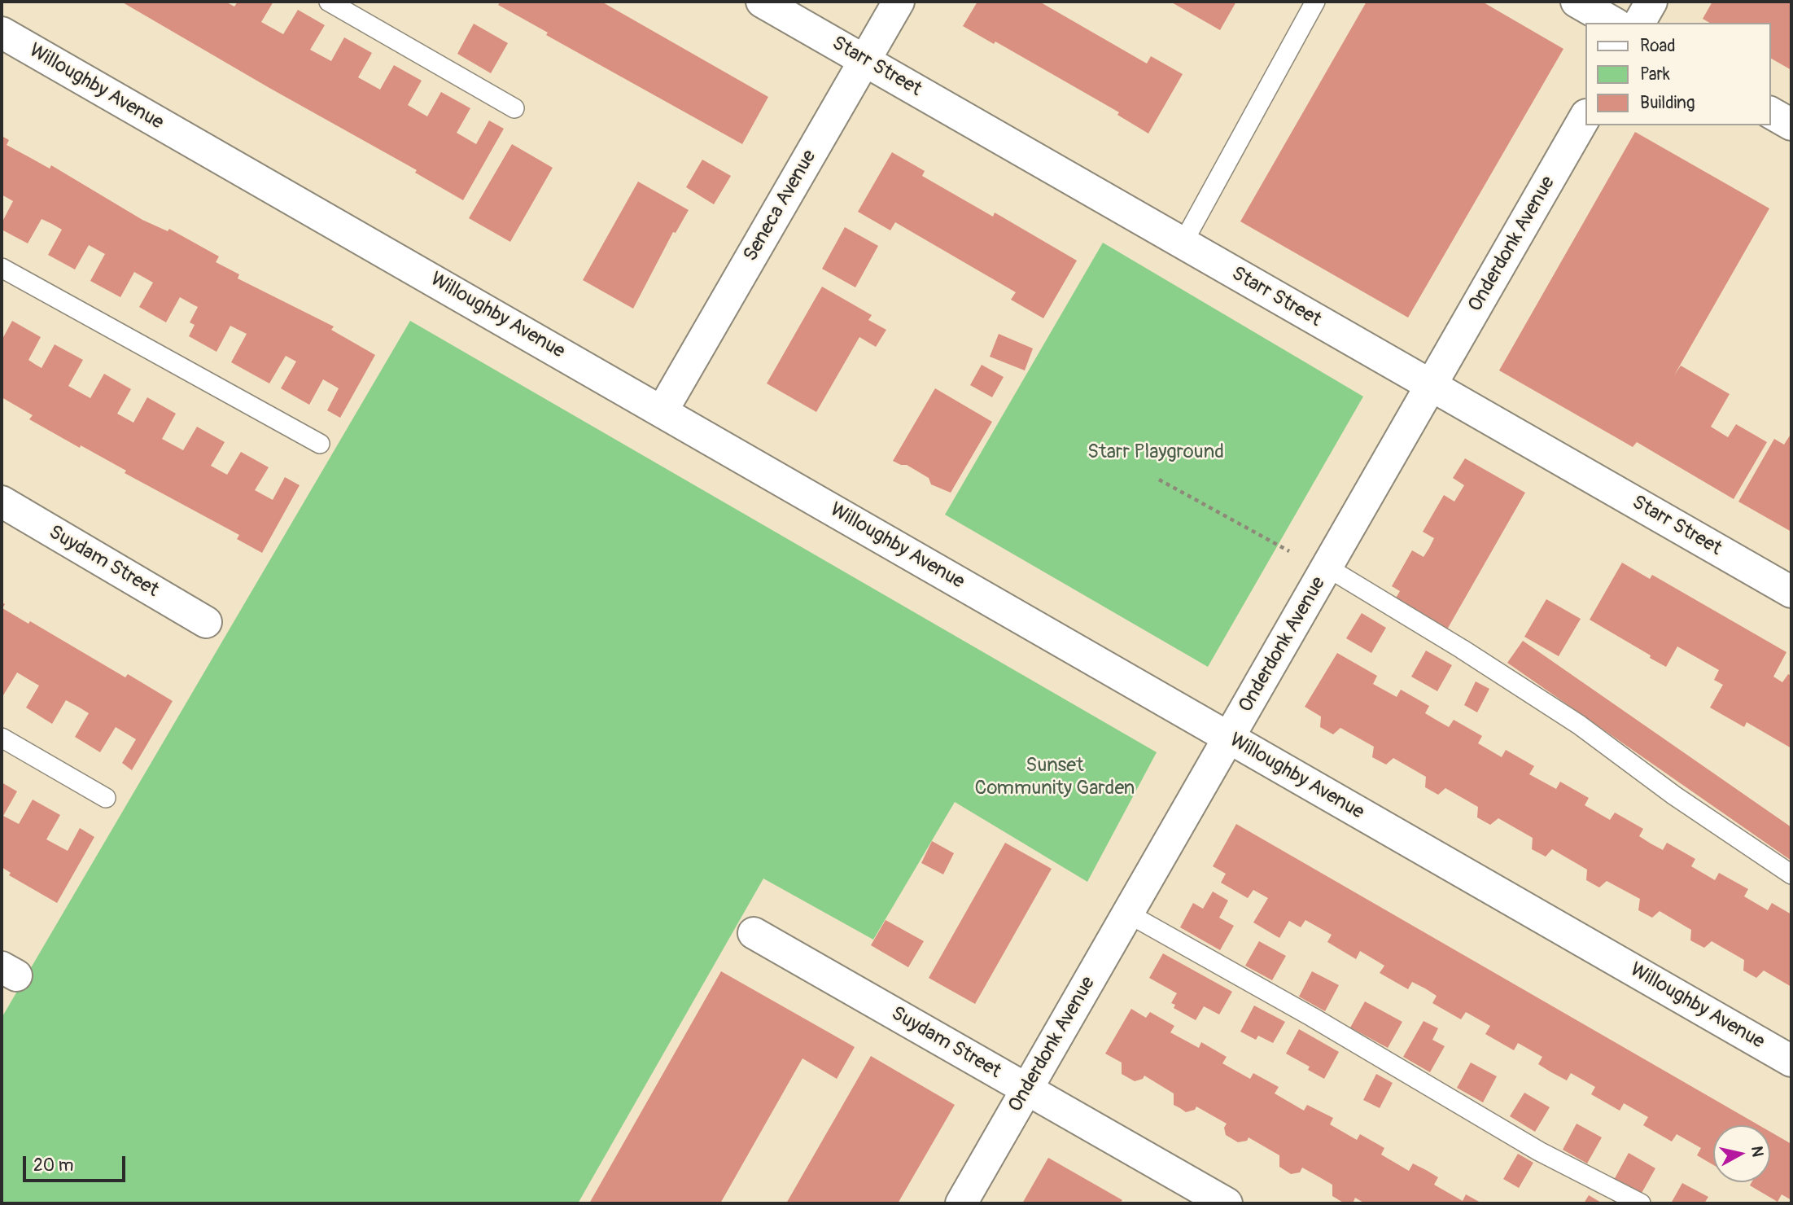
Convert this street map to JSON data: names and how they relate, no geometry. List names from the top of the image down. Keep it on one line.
{"streets":{"street":["Starr Street","Willoughby Avenue","Seneca Avenue","Onderdonk Avenue","Suydam Street"]},"crossings":[["Starr Street","Seneca Avenue"],["Starr Street","Onderdonk Avenue"],["Willoughby Avenue","Seneca Avenue"],["Willoughby Avenue","Onderdonk Avenue"],["Onderdonk Avenue","Suydam Street"]],"parks":["Starr Playground","Sunset Community Garden"],"legend":["Road","Park","Building"],"scale_bar":"20 m","north":"right"}
